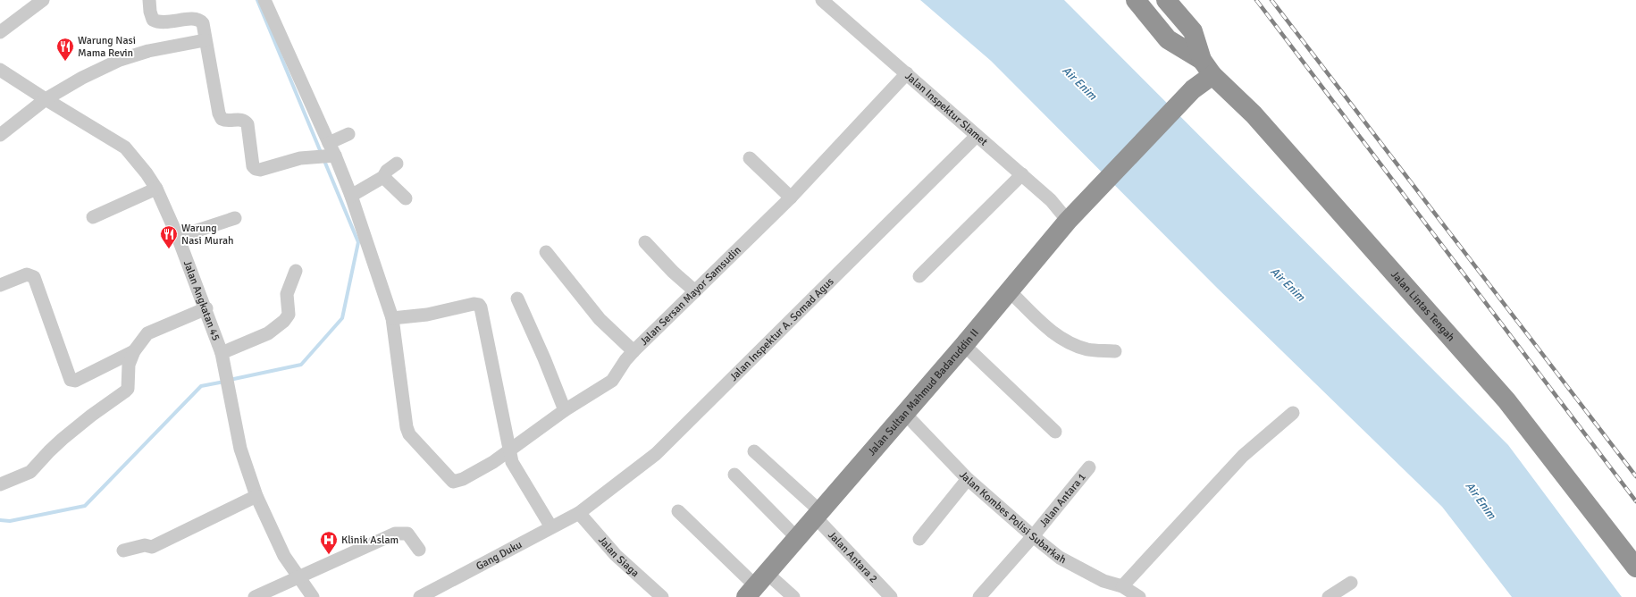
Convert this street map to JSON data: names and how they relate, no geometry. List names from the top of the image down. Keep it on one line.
{"streets":{"highway":["Jalan Lintas Tengah","Jalan Sultan Mahmud Badaruddin II"],"street":["Jalan Inspektur Slamet","Jalan Sersan Mayor Samsudin","Jalan Angkatan 45","Jalan Inspektur A. Somad Agus","Jalan Antara 1","Jalan Kombes Polisi Subarkah","Gang Duku","Jalan Siaga","Jalan Antara 2"]},"crossings":[["Jalan Inspektur Slamet","Jalan Sersan Mayor Samsudin"],["Jalan Inspektur Slamet","Jalan Inspektur A. Somad Agus"],["Jalan Inspektur Slamet","Jalan Sultan Mahmud Badaruddin II"],["Jalan Lintas Tengah","Jalan Sultan Mahmud Badaruddin II"],["Jalan Inspektur A. Somad Agus","Gang Duku"],["Jalan Inspektur A. Somad Agus","Jalan Siaga"],["Jalan Sultan Mahmud Badaruddin II","Jalan Kombes Polisi Subarkah"],["Jalan Sultan Mahmud Badaruddin II","Jalan Antara 2"],["Jalan Antara 1","Jalan Kombes Polisi Subarkah"],["Gang Duku","Jalan Siaga"]],"water":["Air Enim"],"places":{"restaurant":["Warung Nasi Mama Revin","Warung Nasi Murah"],"hospital":["Klinik Aslam"]}}
